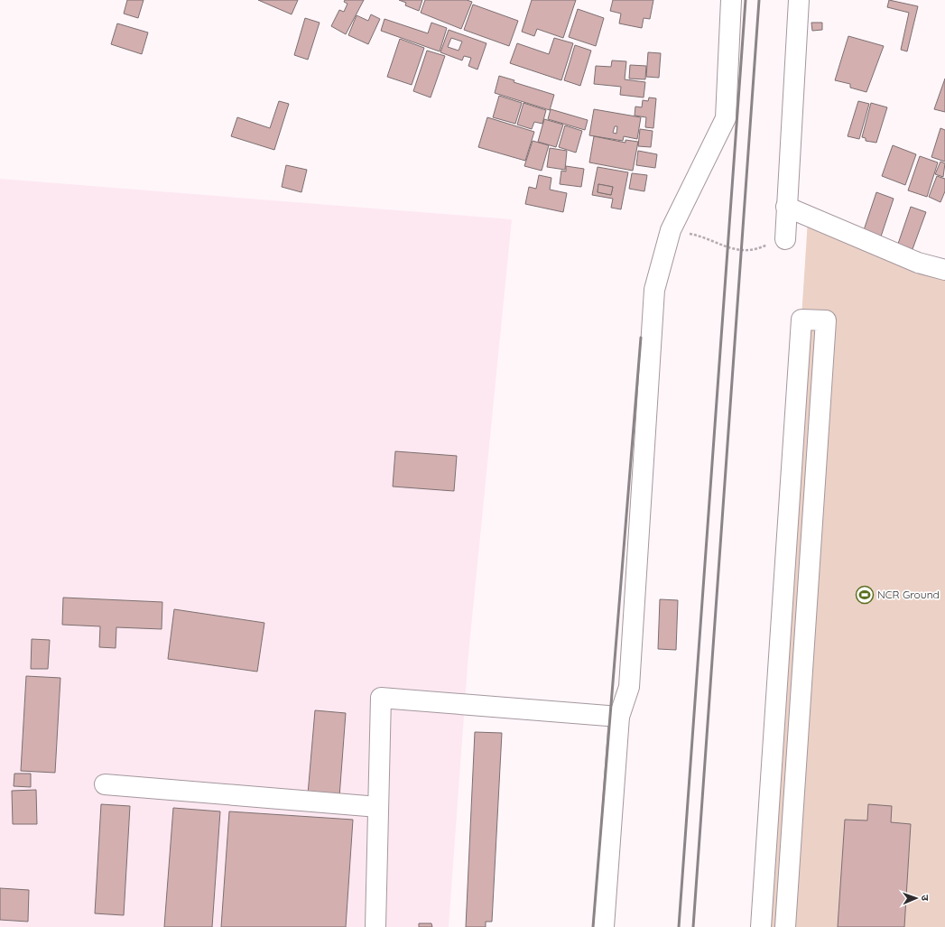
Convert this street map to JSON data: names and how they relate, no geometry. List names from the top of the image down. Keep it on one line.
{"places":{"sports":["NCR Ground"]},"north":"right"}
